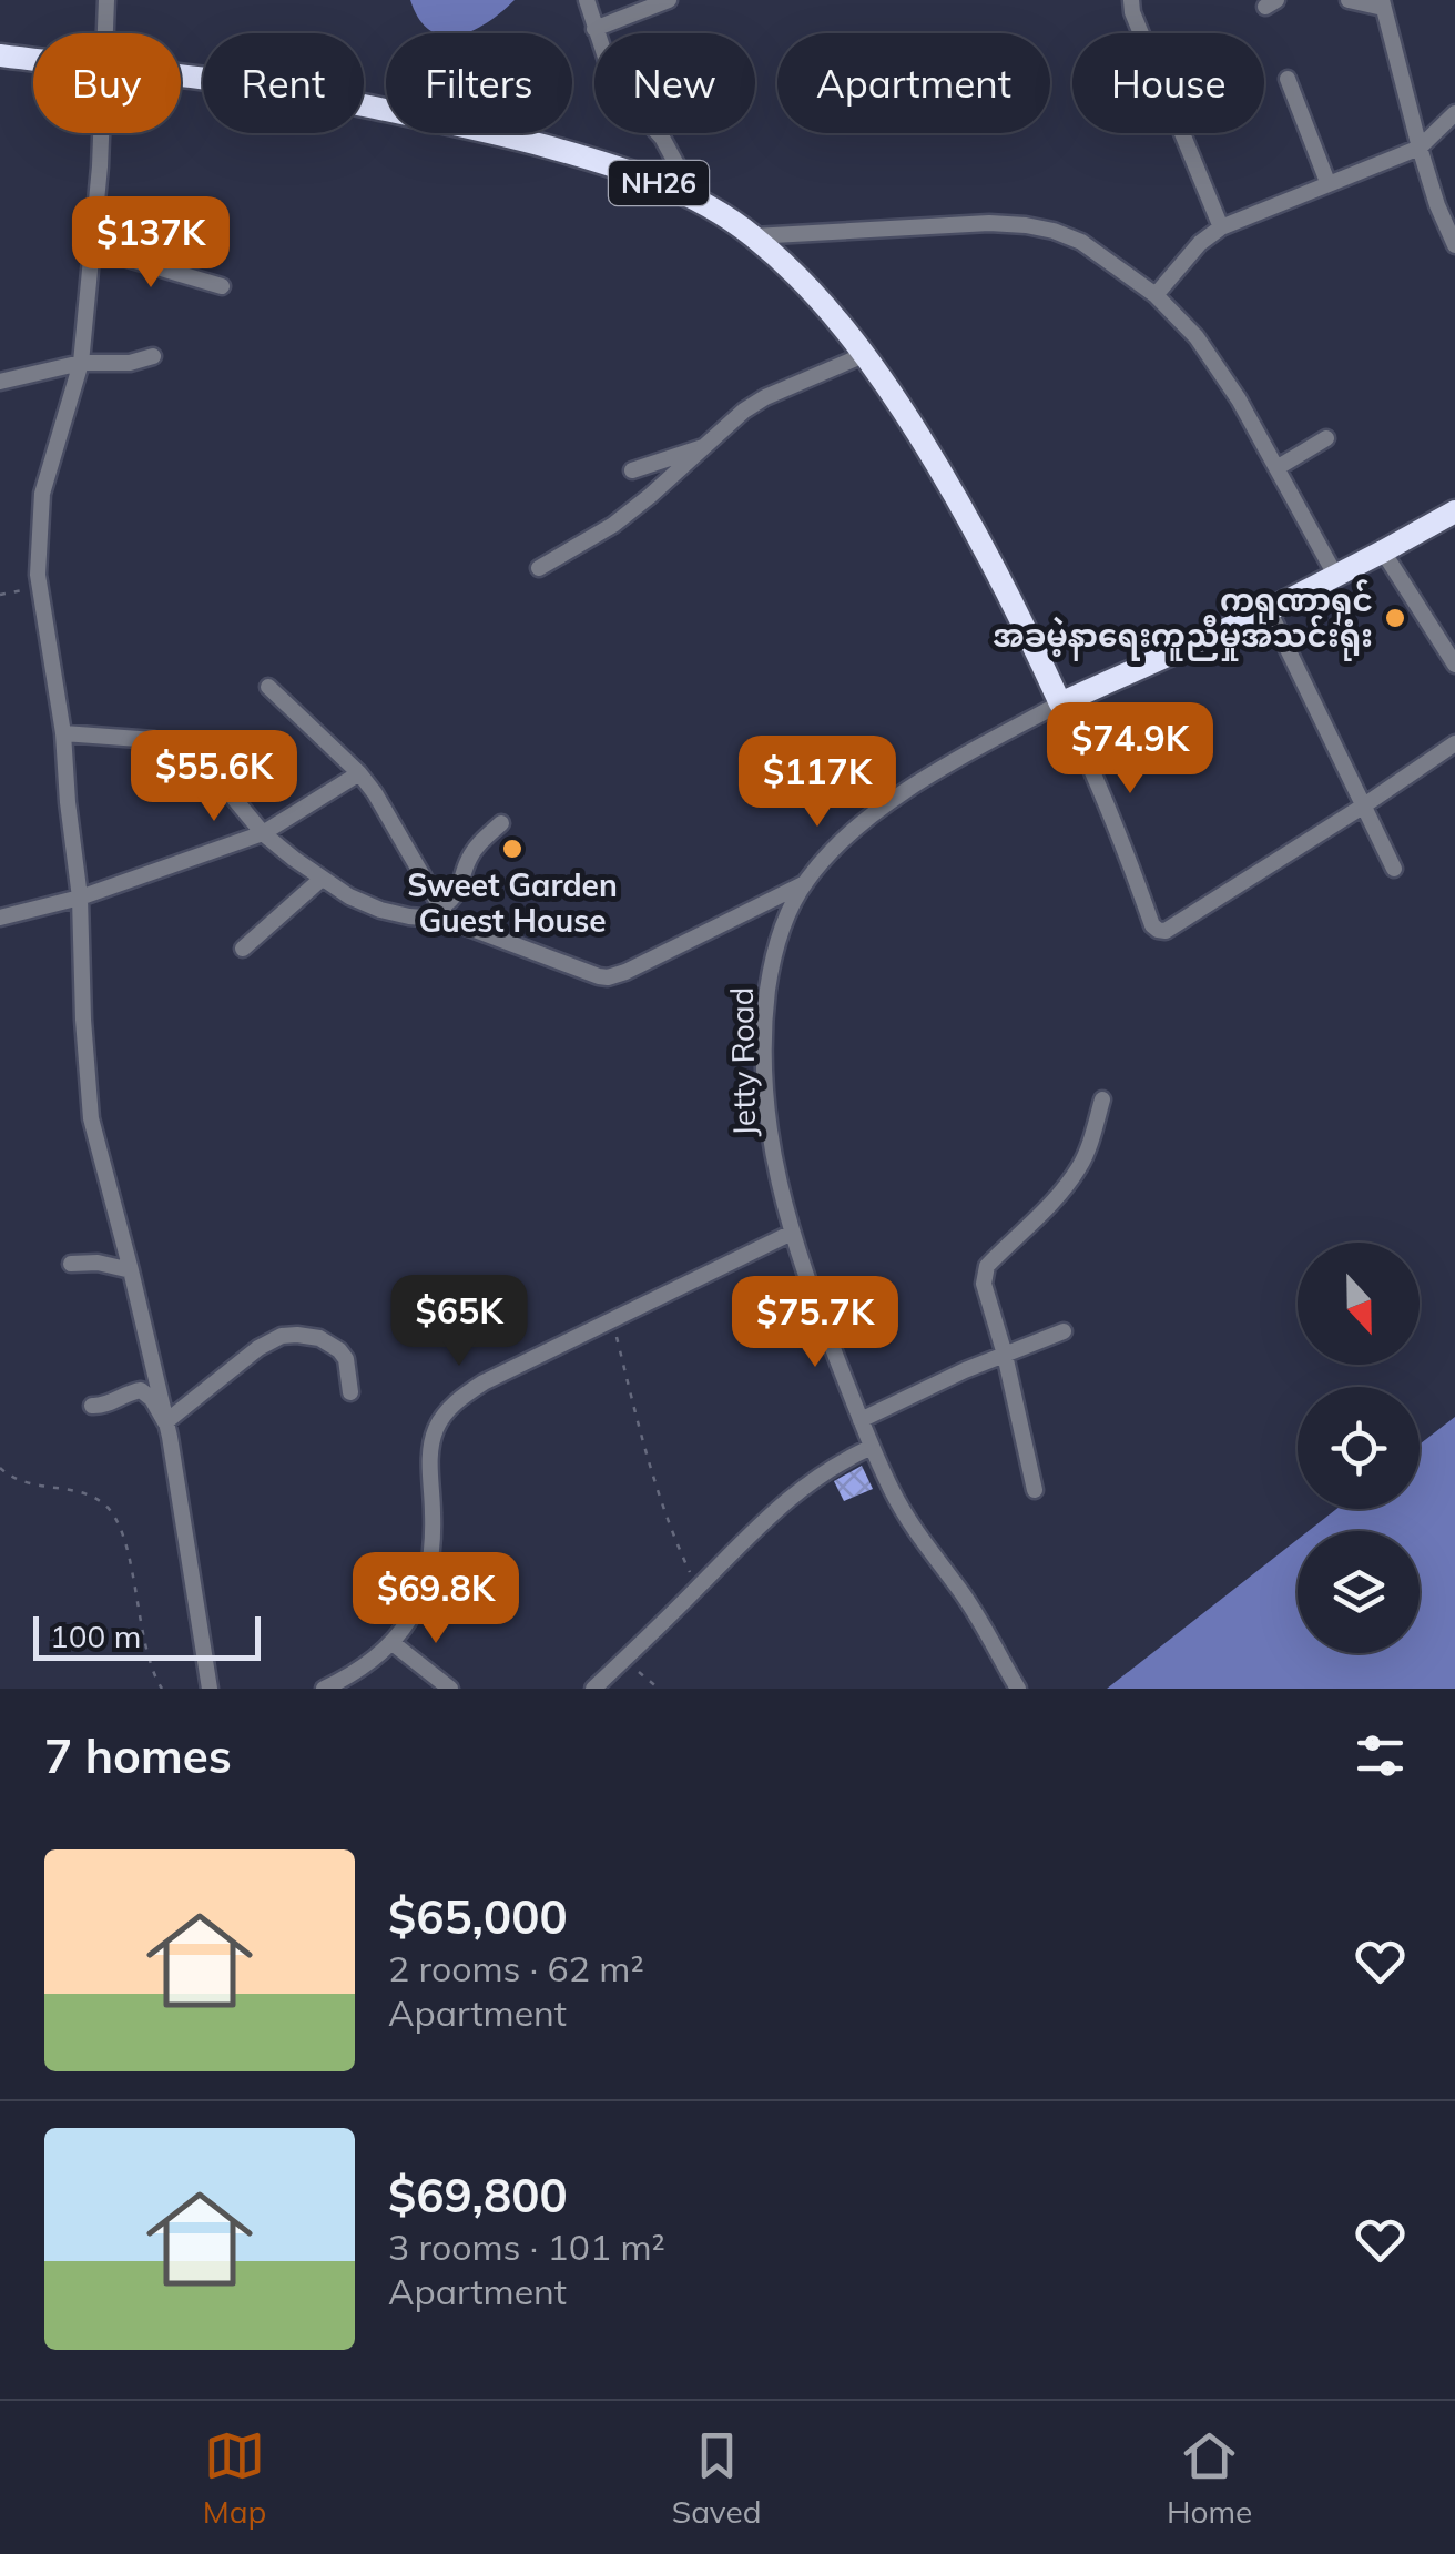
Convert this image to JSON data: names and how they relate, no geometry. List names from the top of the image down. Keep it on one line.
{"streets":{"highway":["NH26"],"street":["Jetty Road"]},"crossings":[["NH26","Jetty Road"]],"places":["ကရုဏာရှင် အခမဲ့နာရေးကူညီမှုအသင်းရုံး","Sweet Garden Guest House"],"scale_bar":"100 m","north":"bottom","page":{"chip":["Buy","Rent","Filters","New","Apartment","House"],"price":["$137K","$74.9K","$55.6K","$117K","$65K","$75.7K","$69.8K"],"scale":"100 m","heading":"7 homes","list":[{"name":"$65,000","note":"2 rooms · 62 m² · Apartment"},{"name":"$69,800","note":"3 rooms · 101 m² · Apartment"}],"tabs":["Map","Saved","Home"]}}
